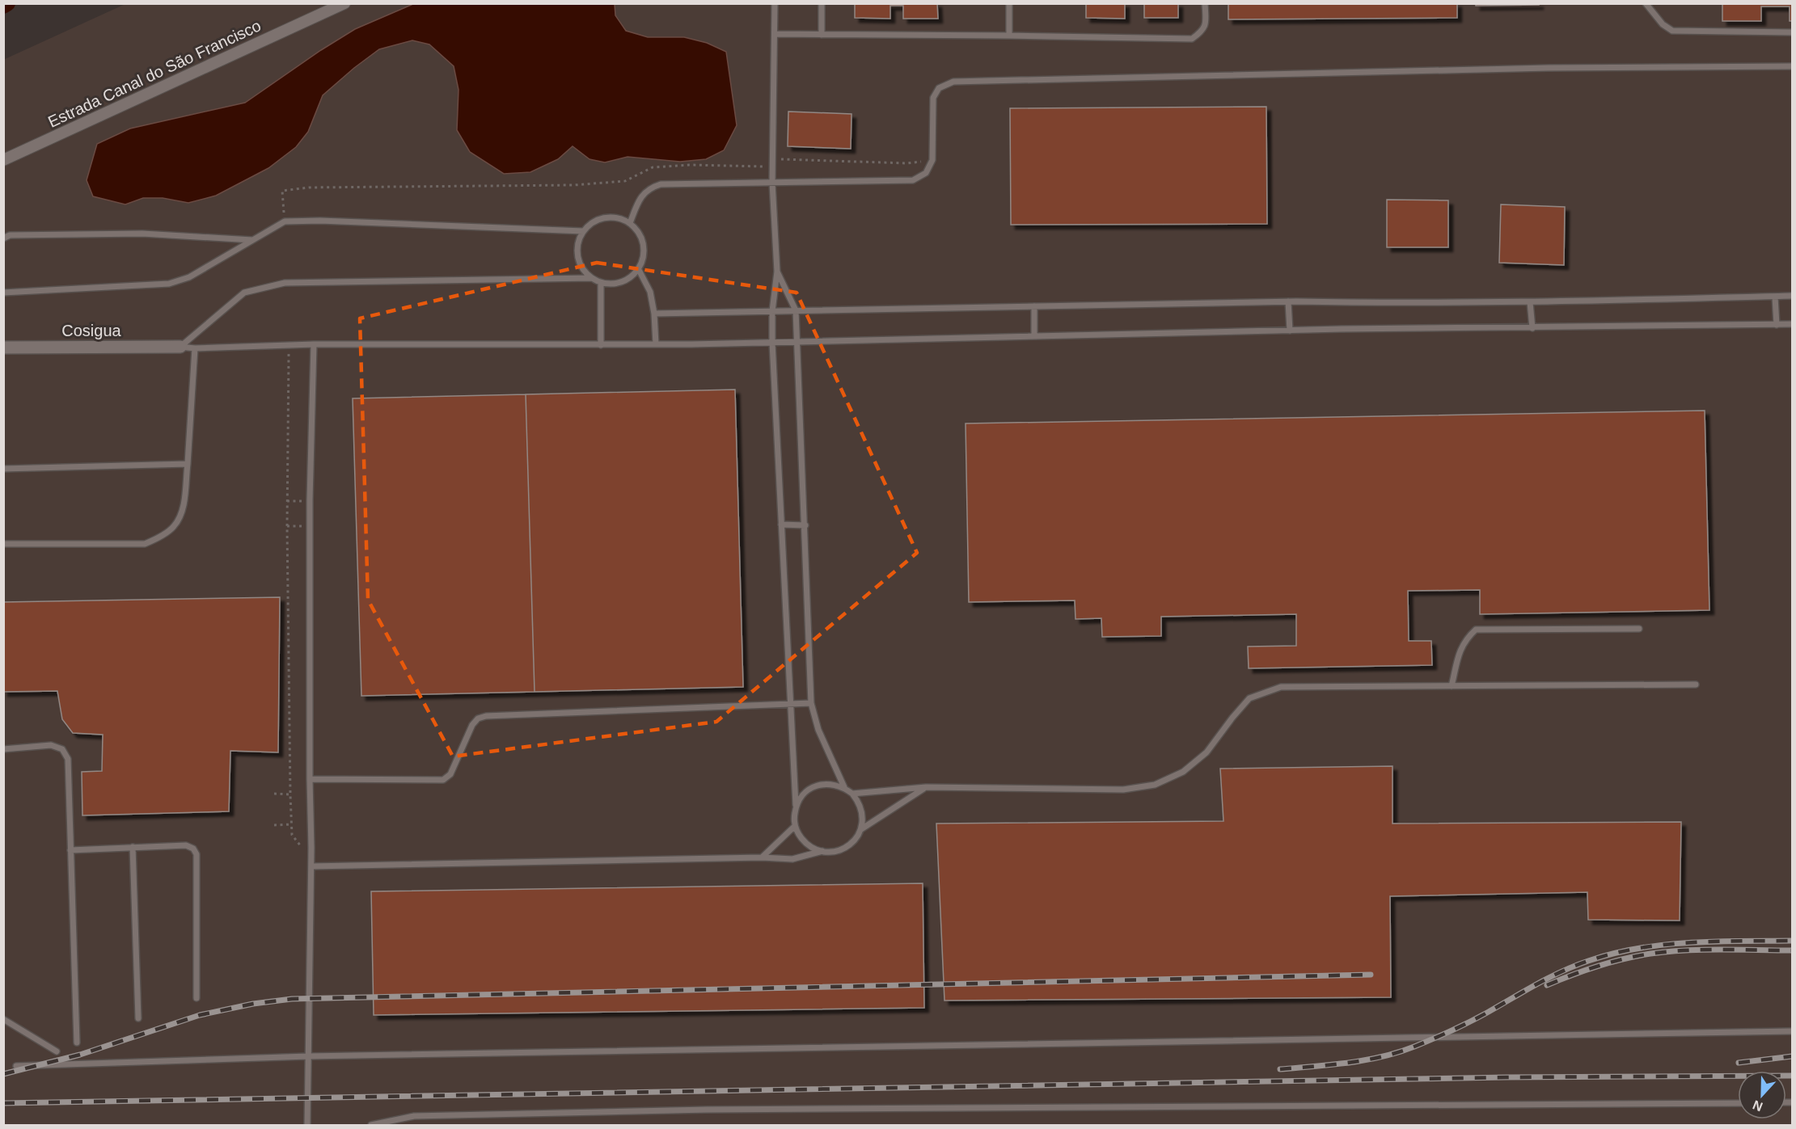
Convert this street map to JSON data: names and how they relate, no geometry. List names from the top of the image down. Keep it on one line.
{"streets":{"street":["Estrada Canal do São Francisco","Cosigua"]},"north":"bottom"}
